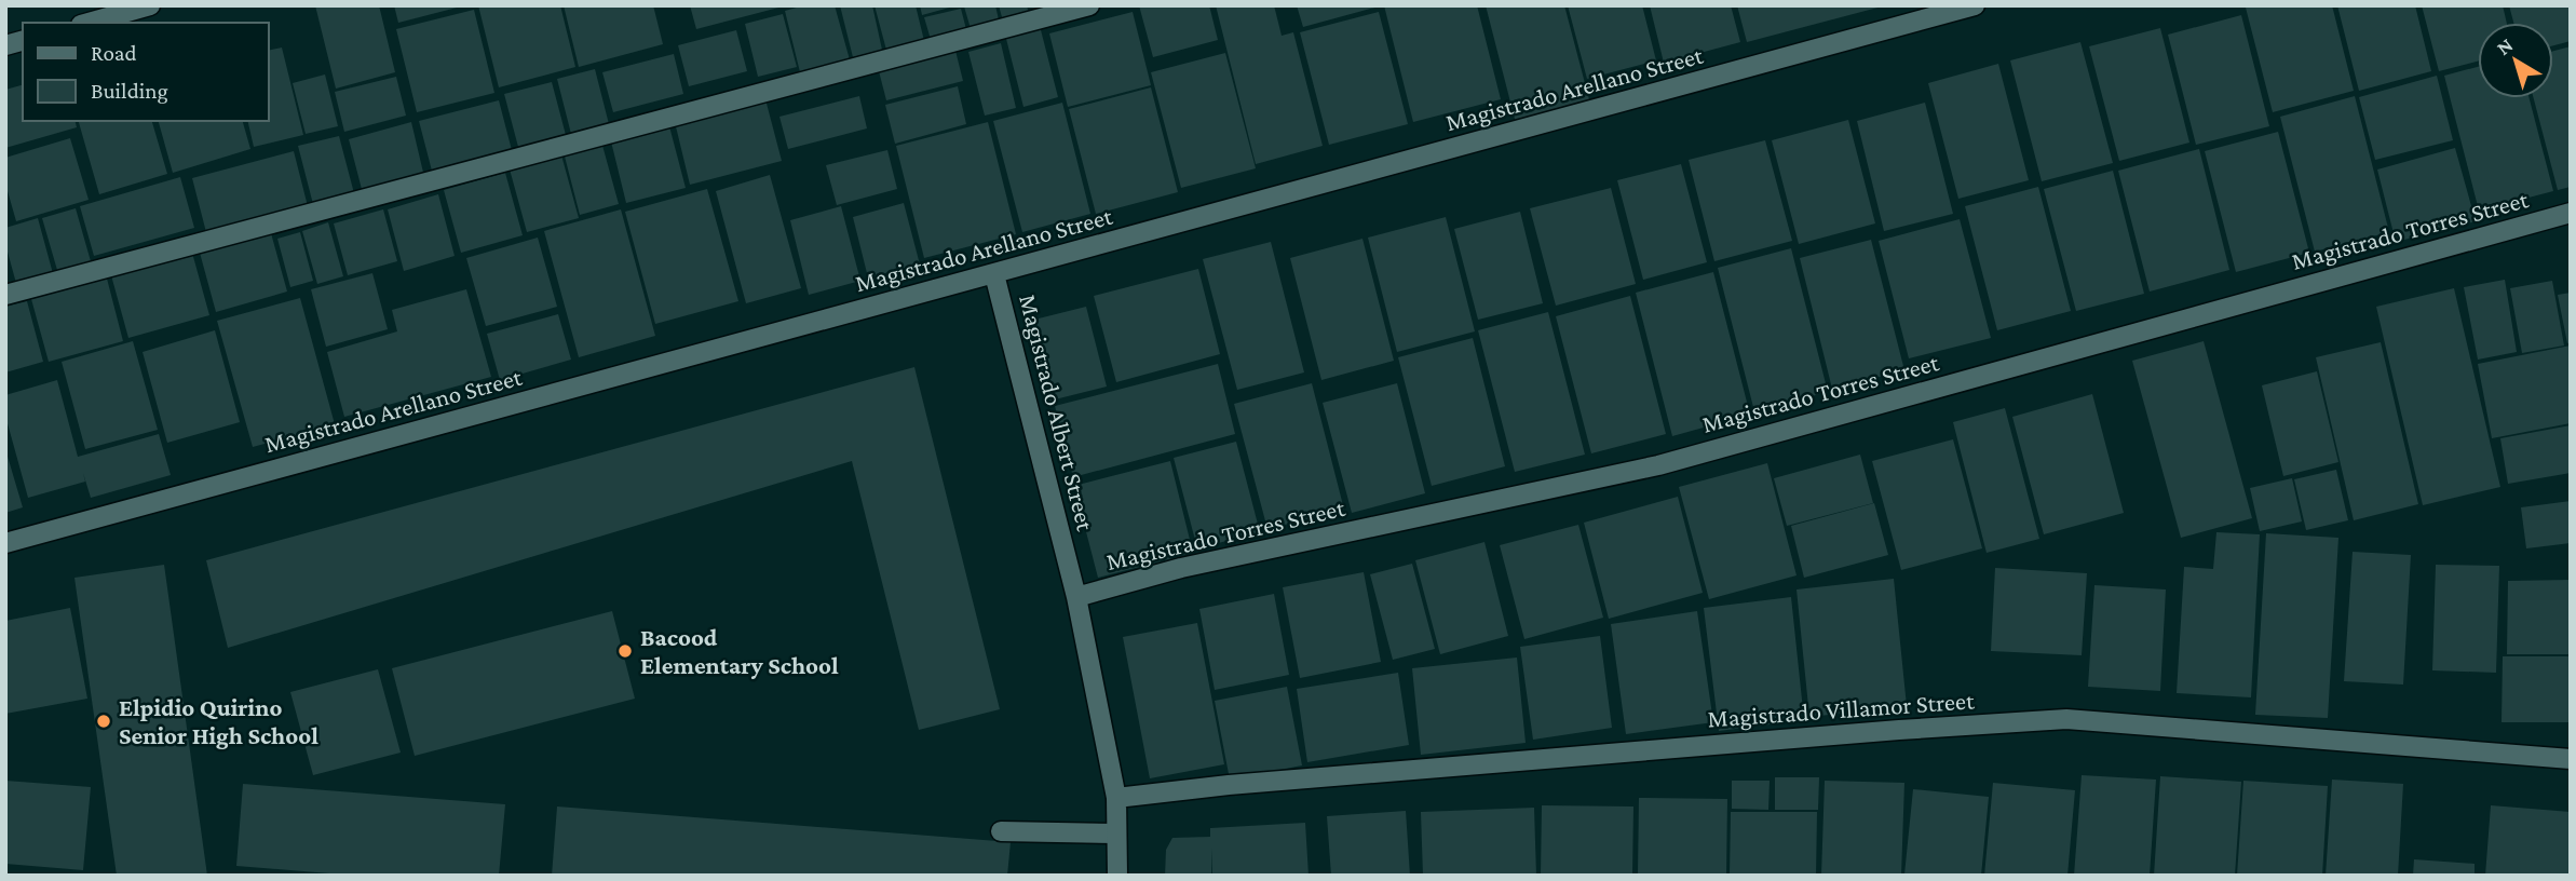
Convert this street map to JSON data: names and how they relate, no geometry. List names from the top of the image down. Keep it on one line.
{"streets":{"street":["Magistrado Arellano Street","Magistrado Torres Street","Magistrado Albert Street","Magistrado Villamor Street"]},"crossings":[["Magistrado Arellano Street","Magistrado Albert Street"],["Magistrado Torres Street","Magistrado Albert Street"],["Magistrado Albert Street","Magistrado Villamor Street"]],"places":["Bacood Elementary School","Elpidio Quirino Senior High School"],"legend":["Road","Building"],"north":"top left"}
